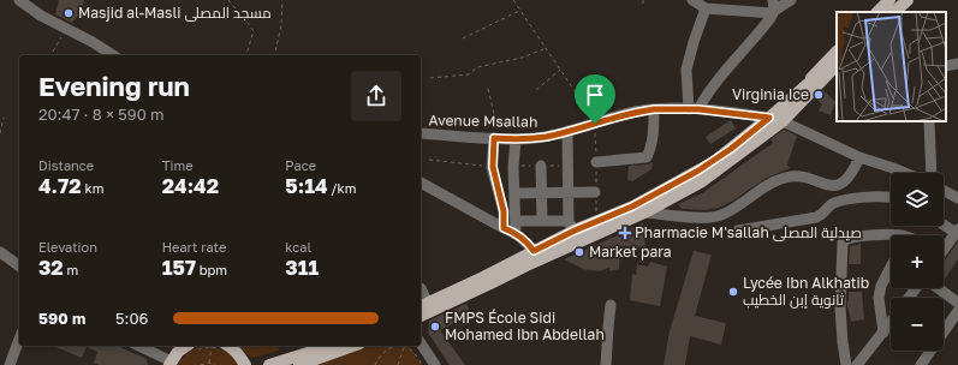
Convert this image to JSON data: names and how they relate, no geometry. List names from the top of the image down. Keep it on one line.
{"streets":{"street":["Avenue Msallah"]},"places":{"other":["Masjid al-Masli مسجد المصلى","Virginia Ice","Market para","Lycée Ibn Alkhatib ثانوية إبن الخطيب","FMPS École Sidi Mohamed Ibn Abdellah"],"health":["Pharmacie M'sallah صيدلية المصلى"]},"page":{"heading":["Evening run","20:47 · 8 × 590 m"],"stats":[["Distance","4.72 km"],["Time","24:42"],["Pace","5:14 /km"],["Elevation","32 m"],["Heart rate","157 bpm"],["kcal","311"]],"map_buttons":["+","−"],"list":[{"name":"590 m","note":"5:06"}]}}
